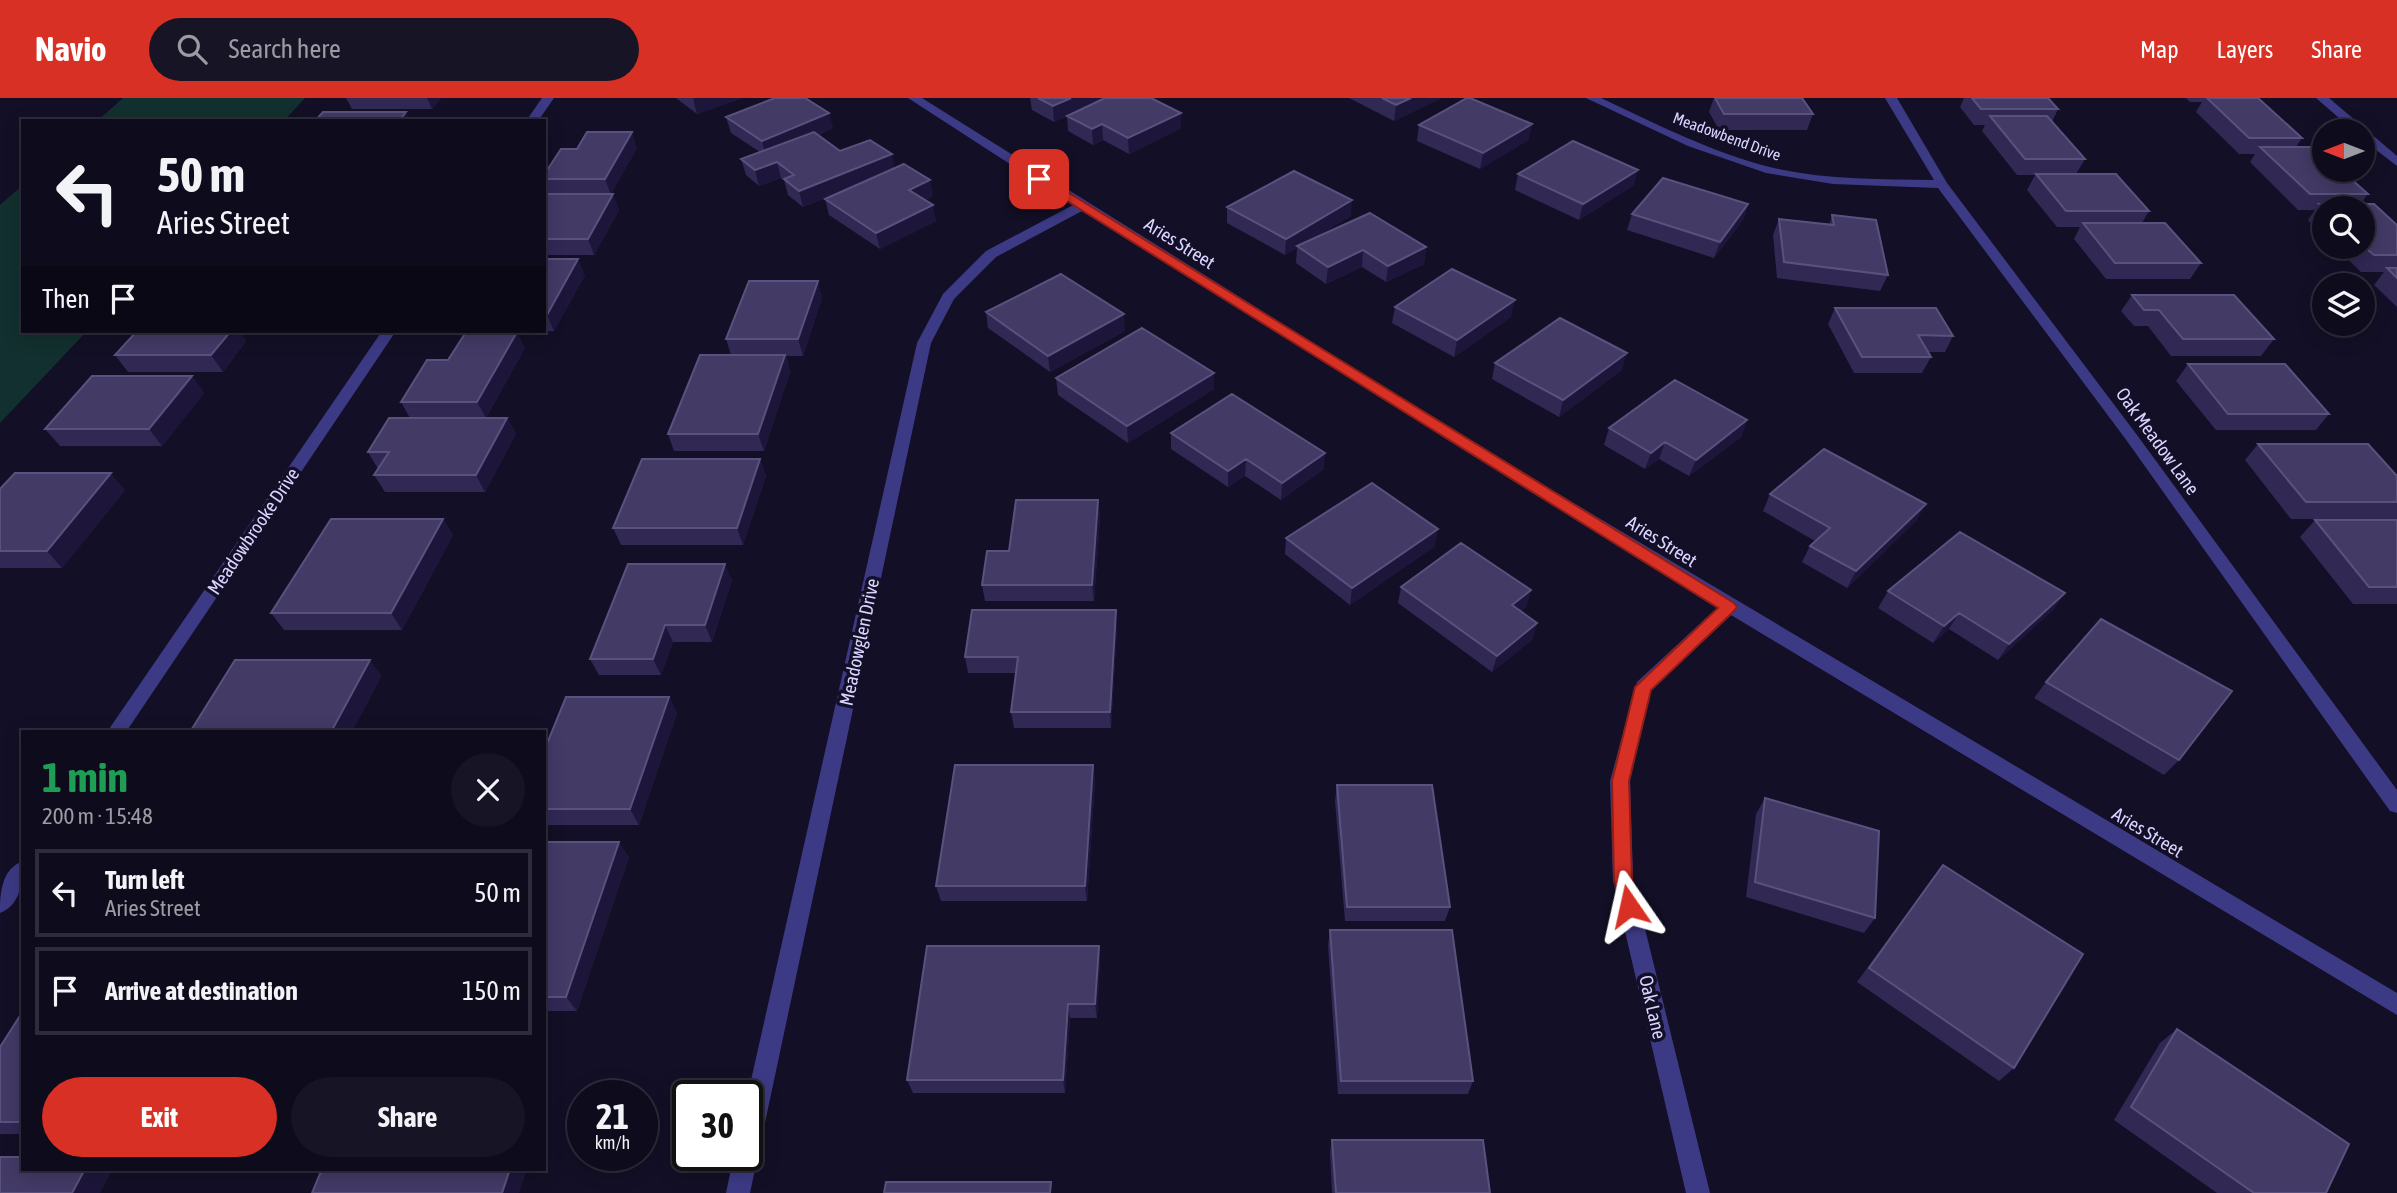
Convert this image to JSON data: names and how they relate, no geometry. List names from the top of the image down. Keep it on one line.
{"streets":{"street":["Meadowbend Drive","Aries Street","Oak Meadow Lane","Meadowbrooke Drive","Meadowglen Drive","Oak Lane"]},"crossings":[["Meadowbend Drive","Oak Meadow Lane"],["Aries Street","Meadowglen Drive"],["Aries Street","Oak Lane"]],"north":"left","page":{"header":"Navio","search":"Search here","nav":["Map","Layers","Share"],"turn":["50 m","Aries Street"],"then":"Then","heading":["1 min","200 m · 15:48"],"list":[{"name":"Turn left","note":"Aries Street","value":"50 m"},{"name":"Arrive at destination","value":"150 m"}],"buttons":["Exit","Share"],"speed":"21 km/h","limit":"30"}}
